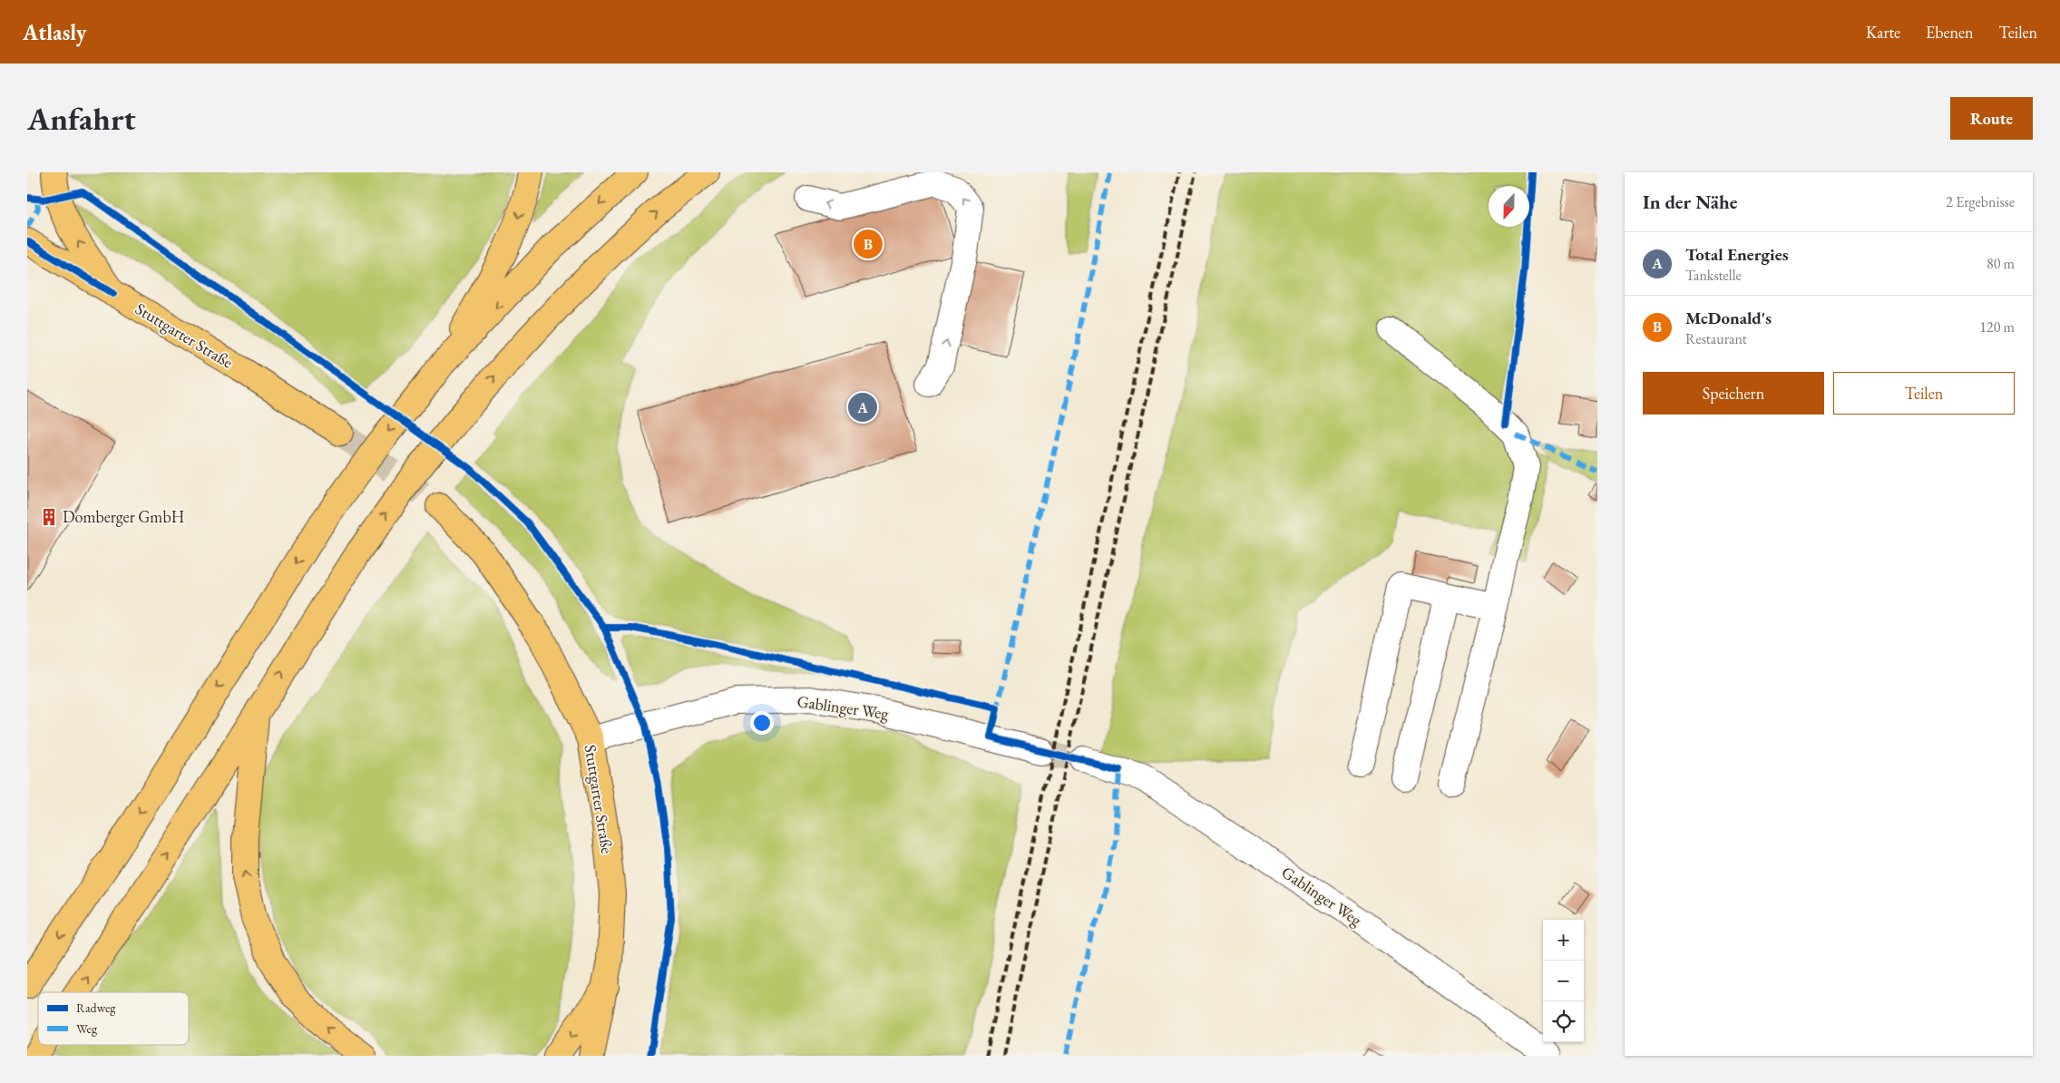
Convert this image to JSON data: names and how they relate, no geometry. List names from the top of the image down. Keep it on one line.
{"streets":{"main road":["Stuttgarter Straße"],"street":["Gablinger Weg"]},"crossings":[["Stuttgarter Straße","Gablinger Weg"]],"places":{"building":["Domberger GmbH"]},"legend":["Radweg","Weg"],"north":"bottom","page":{"header":"Atlasly","nav":["Karte","Ebenen","Teilen"],"buttons":["Route",["Speichern","Teilen"]],"title":"Anfahrt","heading":["In der Nähe","2 Ergebnisse"],"pins":["B","A"],"list":[{"mark":"A","name":"Total Energies","note":"Tankstelle","value":"80 m"},{"mark":"B","name":"McDonald's","note":"Restaurant","value":"120 m"}],"map_buttons":["+","−"]}}
